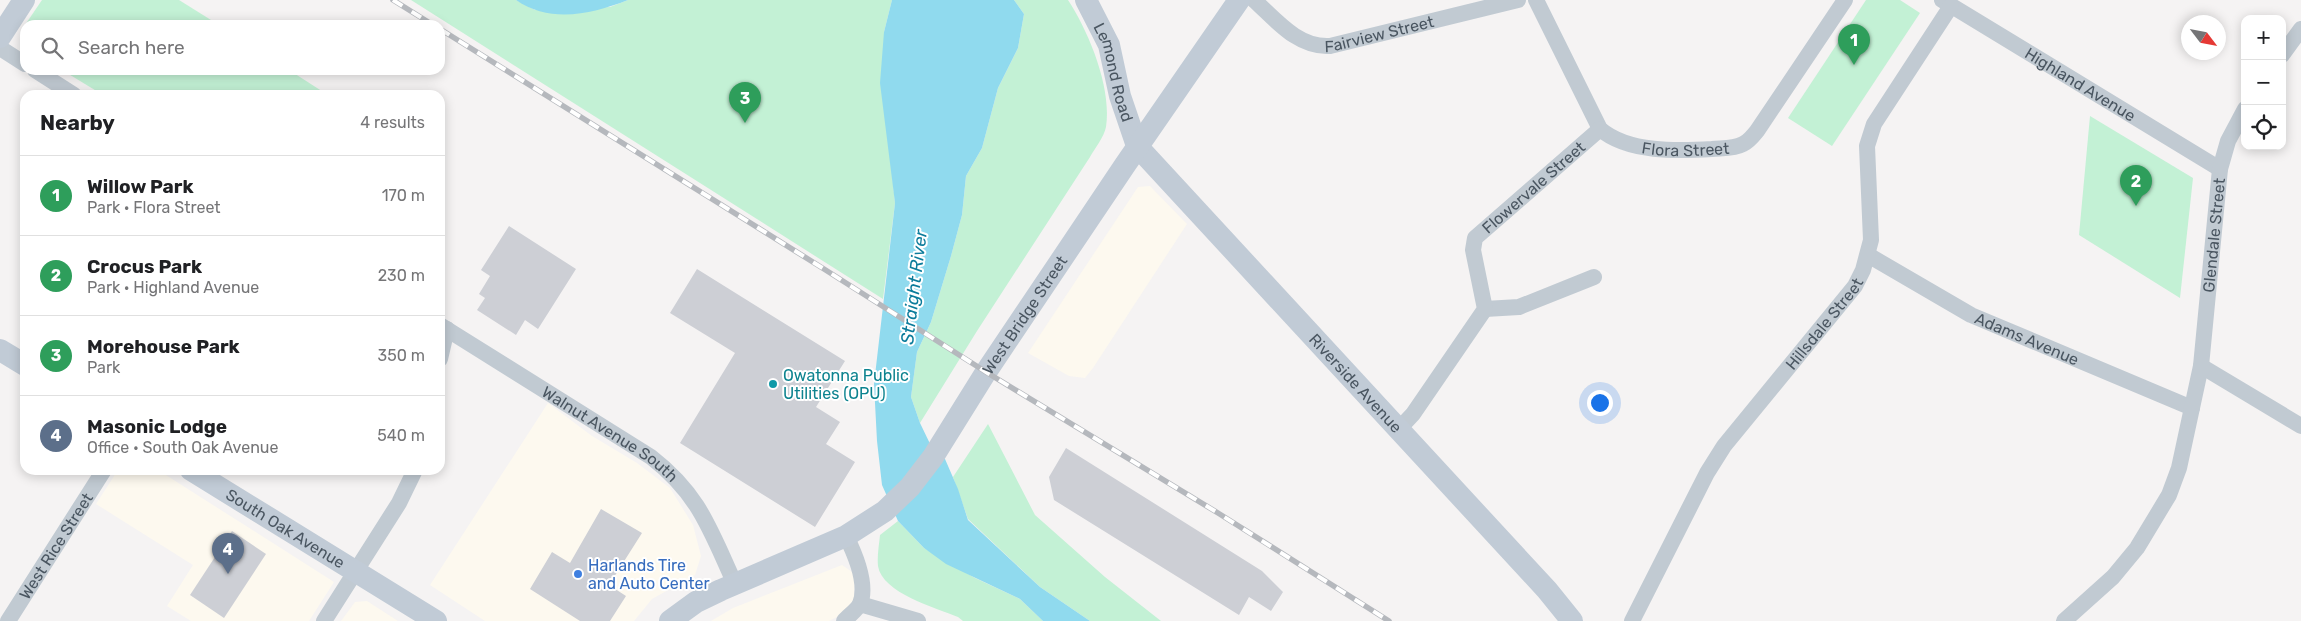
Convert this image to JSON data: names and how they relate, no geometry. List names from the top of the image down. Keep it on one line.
{"streets":{"main road":["Lemond Road","West Bridge Street","Riverside Avenue","South Oak Avenue"],"street":["Fairview Street","Highland Avenue","Flora Street","Flowervale Street","Glendale Street","Hillsdale Street","Adams Avenue","Walnut Avenue South","West Rice Street"]},"crossings":[["Lemond Road","West Bridge Street"],["Lemond Road","Riverside Avenue"],["Highland Avenue","Glendale Street"],["Highland Avenue","Hillsdale Street"],["Flora Street","Flowervale Street"],["Glendale Street","Adams Avenue"],["West Bridge Street","Riverside Avenue"],["West Bridge Street","Walnut Avenue South"],["Hillsdale Street","Adams Avenue"]],"water":["Straight River"],"places":["Owatonna Public Utilities (OPU)","Harlands Tire and Auto Center"],"north":"bottom right","page":{"map_buttons":["+","−"],"search":"Search here","pins":["1","3","2","4"],"heading":["Nearby","4 results"],"list":[{"mark":"1","name":"Willow Park","note":"Park · Flora Street","value":"170 m"},{"mark":"2","name":"Crocus Park","note":"Park · Highland Avenue","value":"230 m"},{"mark":"3","name":"Morehouse Park","note":"Park","value":"350 m"},{"mark":"4","name":"Masonic Lodge","note":"Office · South Oak Avenue","value":"540 m"}]}}
